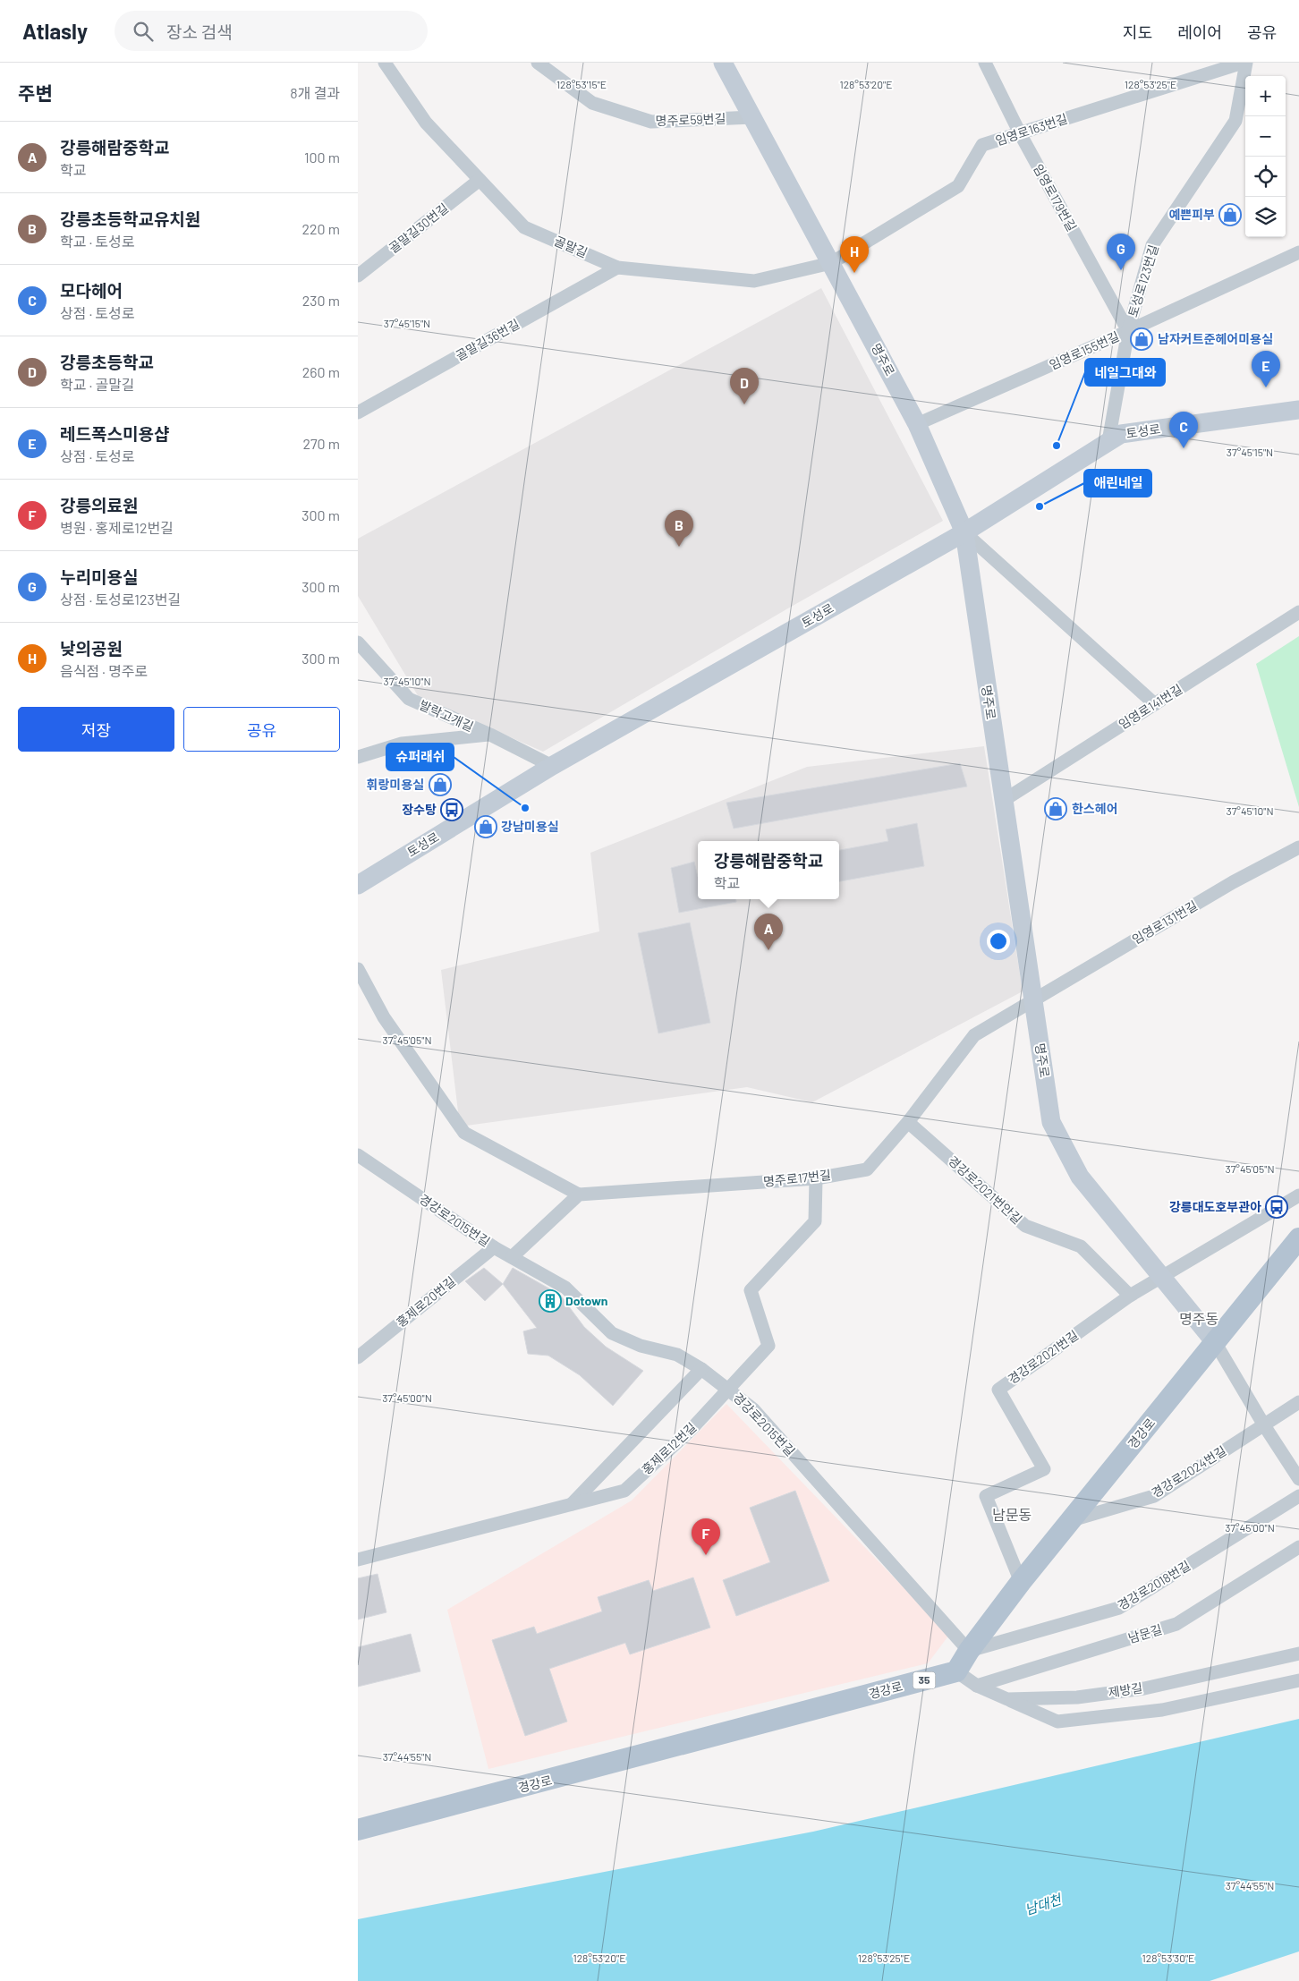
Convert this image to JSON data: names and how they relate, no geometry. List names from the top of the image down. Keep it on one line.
{"streets":{"main road":["경강로","35"],"street":["명주로59번길","임영로163번길","임영로179번길","골말길30번길","골말길","토성로123번길","골말길36번길","임영로155번길","명주로","토성로","임영로141번길","발락고개길","임영로131번길","명주로17번길","경강로2021번안길","경강로2015번길","홍제로20번길","경강로2021번길","홍제로12번길","경강로2024번길","경강로2018번길","남문길","제방길"]},"crossings":[["명주로59번길","명주로"],["임영로163번길","임영로179번길"],["임영로163번길","골말길"],["임영로163번길","명주로"],["임영로179번길","토성로123번길"],["임영로179번길","임영로155번길"],["골말길30번길","골말길"],["골말길","골말길36번길"],["골말길","명주로"],["토성로123번길","임영로155번길"],["토성로123번길","토성로"],["임영로155번길","명주로"],["명주로","토성로"],["명주로","임영로141번길"],["명주로","임영로131번길"],["명주로","명주로17번길"],["명주로","경강로2021번길"],["명주로","경강로"],["토성로","발락고개길"],["임영로131번길","명주로17번길"],["명주로17번길","경강로2021번안길"],["명주로17번길","홍제로12번길"],["경강로2021번안길","경강로2021번길"],["경강로2015번길","홍제로20번길"],["경강로2015번길","경강로"],["경강로2015번길","홍제로12번길"],["경강로2015번길","경강로2018번길"],["경강로2021번길","경강로"],["경강로","경강로2024번길"],["경강로","경강로2018번길"],["경강로","제방길"],["남문길","제방길"]],"districts":["명주동","남문동"],"water":["남대천"],"places":{"shop":["예쁜피부","남자커트준헤어미용실","휘랑미용실","한스헤어","강남미용실"],"other":["네일그대와","애린네일","슈퍼래쉬"],"bus stop":["장수탕","강릉대도호부관아"],"building":["Dotown"]},"page":{"header":"Atlasly","search":"장소 검색","nav":["지도","레이어","공유"],"heading":["주변","8개 결과"],"map_buttons":["+","−"],"list":[{"mark":"A","name":"강릉해람중학교","note":"학교","value":"100 m"},{"mark":"B","name":"강릉초등학교유치원","note":"학교 · 토성로","value":"220 m"},{"mark":"C","name":"모다헤어","note":"상점 · 토성로","value":"230 m"},{"mark":"D","name":"강릉초등학교","note":"학교 · 골말길","value":"260 m"},{"mark":"E","name":"레드폭스미용샵","note":"상점 · 토성로","value":"270 m"},{"mark":"F","name":"강릉의료원","note":"병원 · 홍제로12번길","value":"300 m"},{"mark":"G","name":"누리미용실","note":"상점 · 토성로123번길","value":"300 m"},{"mark":"H","name":"낮의공원","note":"음식점 · 명주로","value":"300 m"}],"pins":["G","H","E","D","C","B","A","F"],"buttons":["저장","공유"],"popup":["강릉해람중학교","학교"]},"coordinates":["128°53'15\"E","128°53'20\"E","128°53'25\"E","37°45'15\"N","37°45'10\"N","37°45'05\"N","37°45'00\"N","37°44'55\"N","128°53'30\"E"]}
